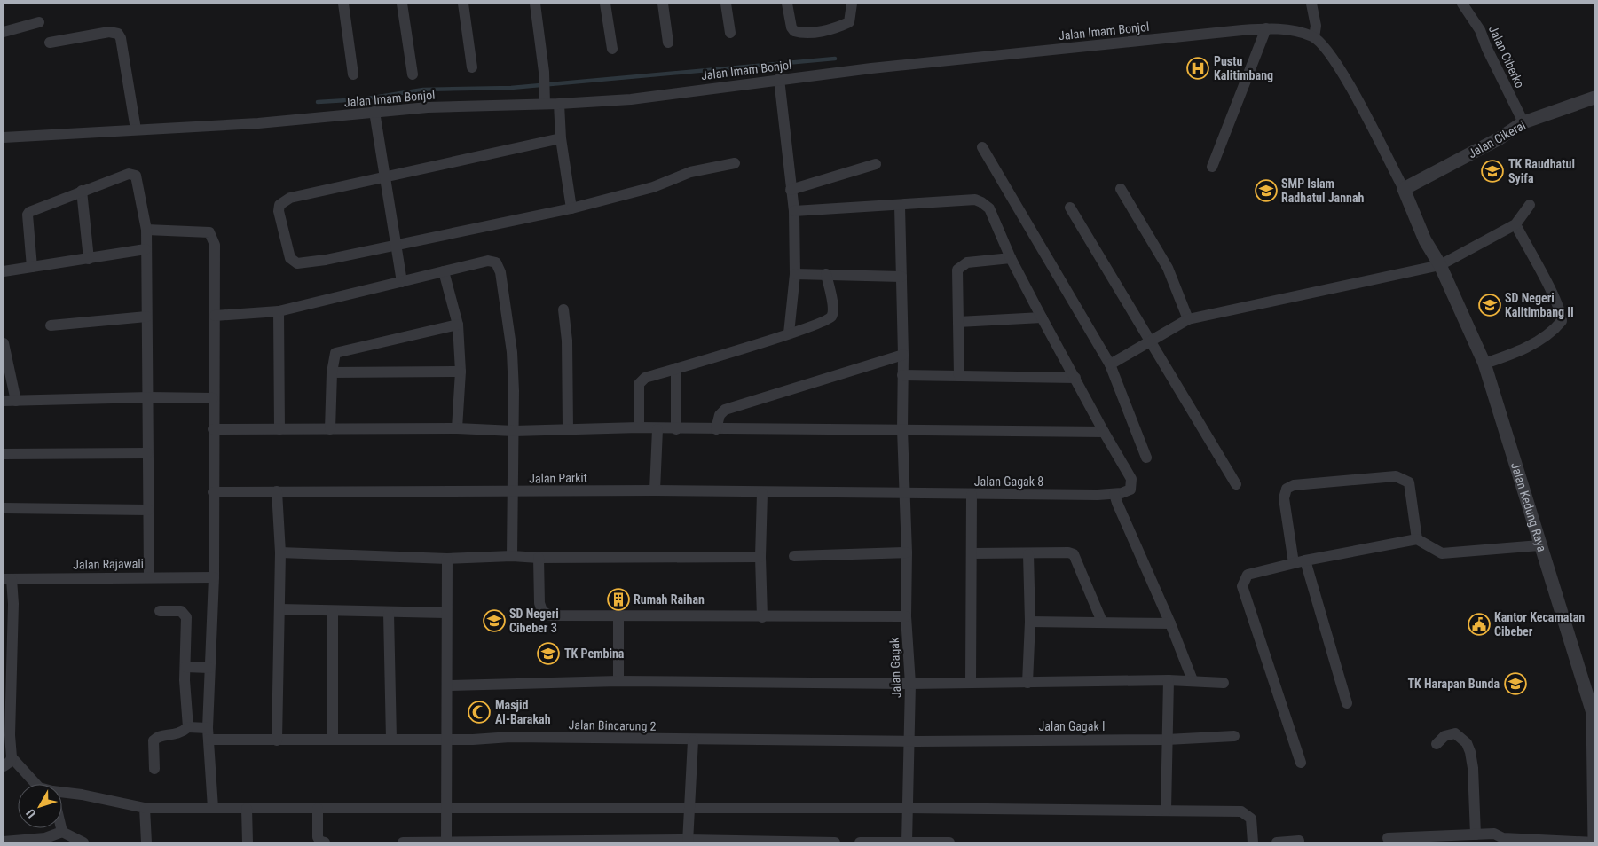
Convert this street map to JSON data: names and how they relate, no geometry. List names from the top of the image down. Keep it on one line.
{"streets":{"street":["Jalan Imam Bonjol","Jalan Ciberko","Jalan Cikerai","Jalan Parkit","Jalan Gagak 8","Jalan Kedung Raya","Jalan Rajawali","Jalan Gagak","Jalan Bincarung 2","Jalan Gagak I"]},"crossings":[["Jalan Imam Bonjol","Jalan Cikerai"],["Jalan Imam Bonjol","Jalan Kedung Raya"],["Jalan Ciberko","Jalan Cikerai"],["Jalan Cikerai","Jalan Kedung Raya"],["Jalan Parkit","Jalan Gagak 8"],["Jalan Parkit","Jalan Gagak"],["Jalan Gagak 8","Jalan Gagak"],["Jalan Gagak","Jalan Bincarung 2"],["Jalan Gagak","Jalan Gagak I"],["Jalan Bincarung 2","Jalan Gagak I"]],"places":{"hospital":["Pustu Kalitimbang"],"school or university":["TK Raudhatul Syifa","SMP Islam Radhatul Jannah","SD Negeri Kalitimbang II","SD Negeri Cibeber 3","TK Pembina","TK Harapan Bunda"],"building":["Rumah Raihan"],"public building":["Kantor Kecamatan Cibeber"],"mosque":["Masjid Al-Barakah"]},"north":"bottom left"}
